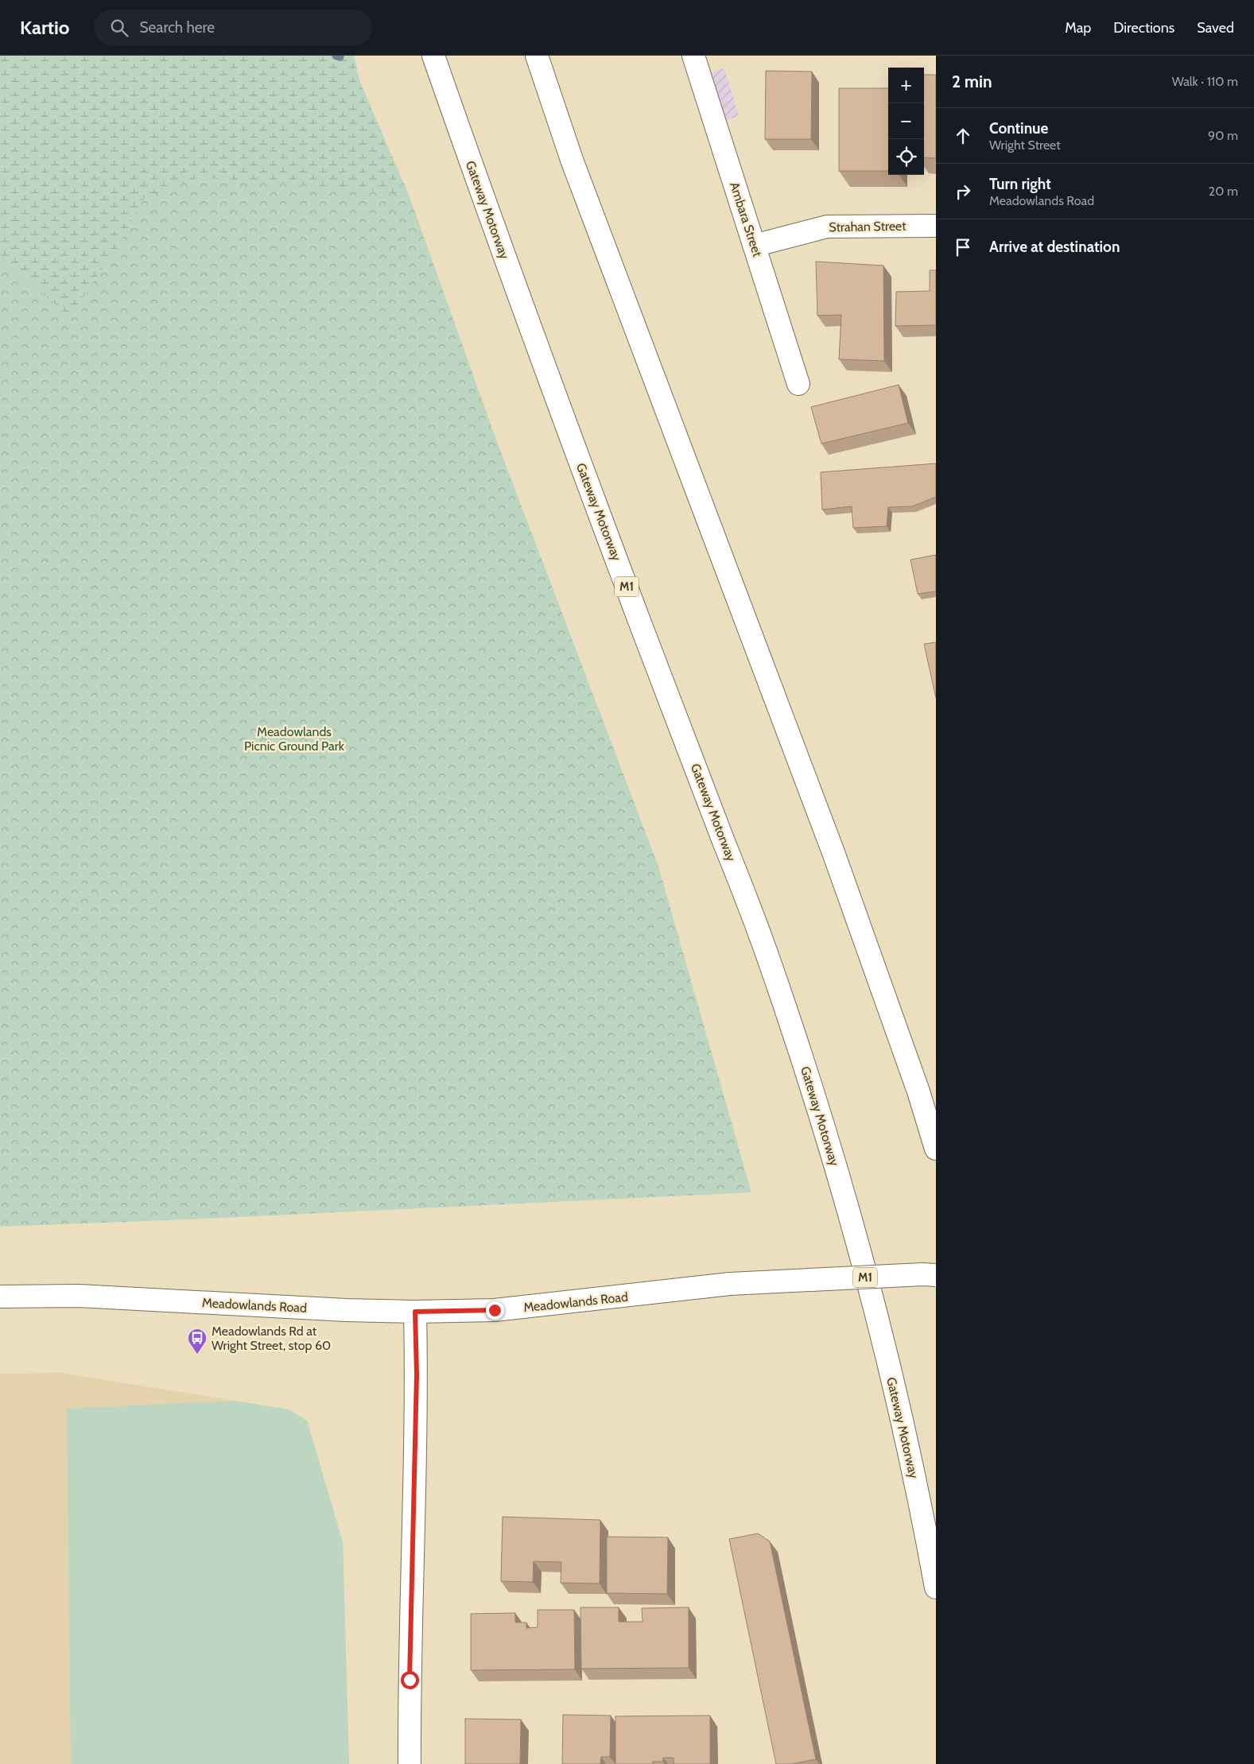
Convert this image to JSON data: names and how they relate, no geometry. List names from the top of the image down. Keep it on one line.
{"streets":{"main road":["Gateway Motorway","Ambara Street","Strahan Street","M1","Meadowlands Road"]},"crossings":[["Ambara Street","Strahan Street"]],"parks":["Meadowlands Picnic Ground Park"],"places":{"bus stop":["Meadowlands Rd at Wright Street, stop 60"]},"page":{"header":"Kartio","search":"Search here","nav":["Map","Directions","Saved"],"heading":["2 min","Walk · 110 m"],"map_buttons":["+","−"],"list":[["Continue","Wright Street","90 m"],["Turn right","Meadowlands Road","20 m"],"Arrive at destination"]}}
